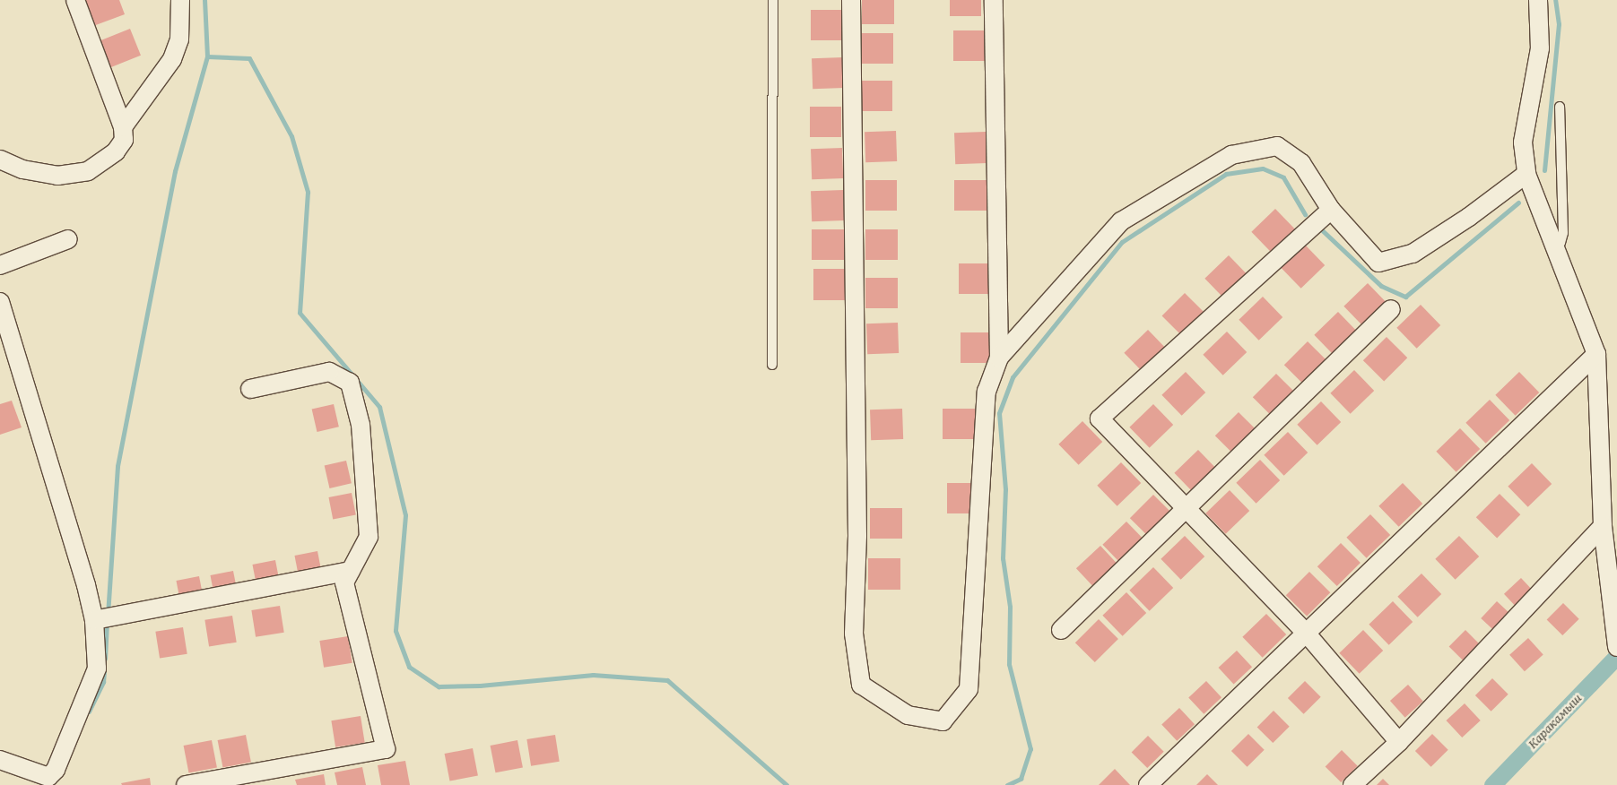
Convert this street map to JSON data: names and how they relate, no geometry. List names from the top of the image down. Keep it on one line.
{"water":["Каракамыш"]}
